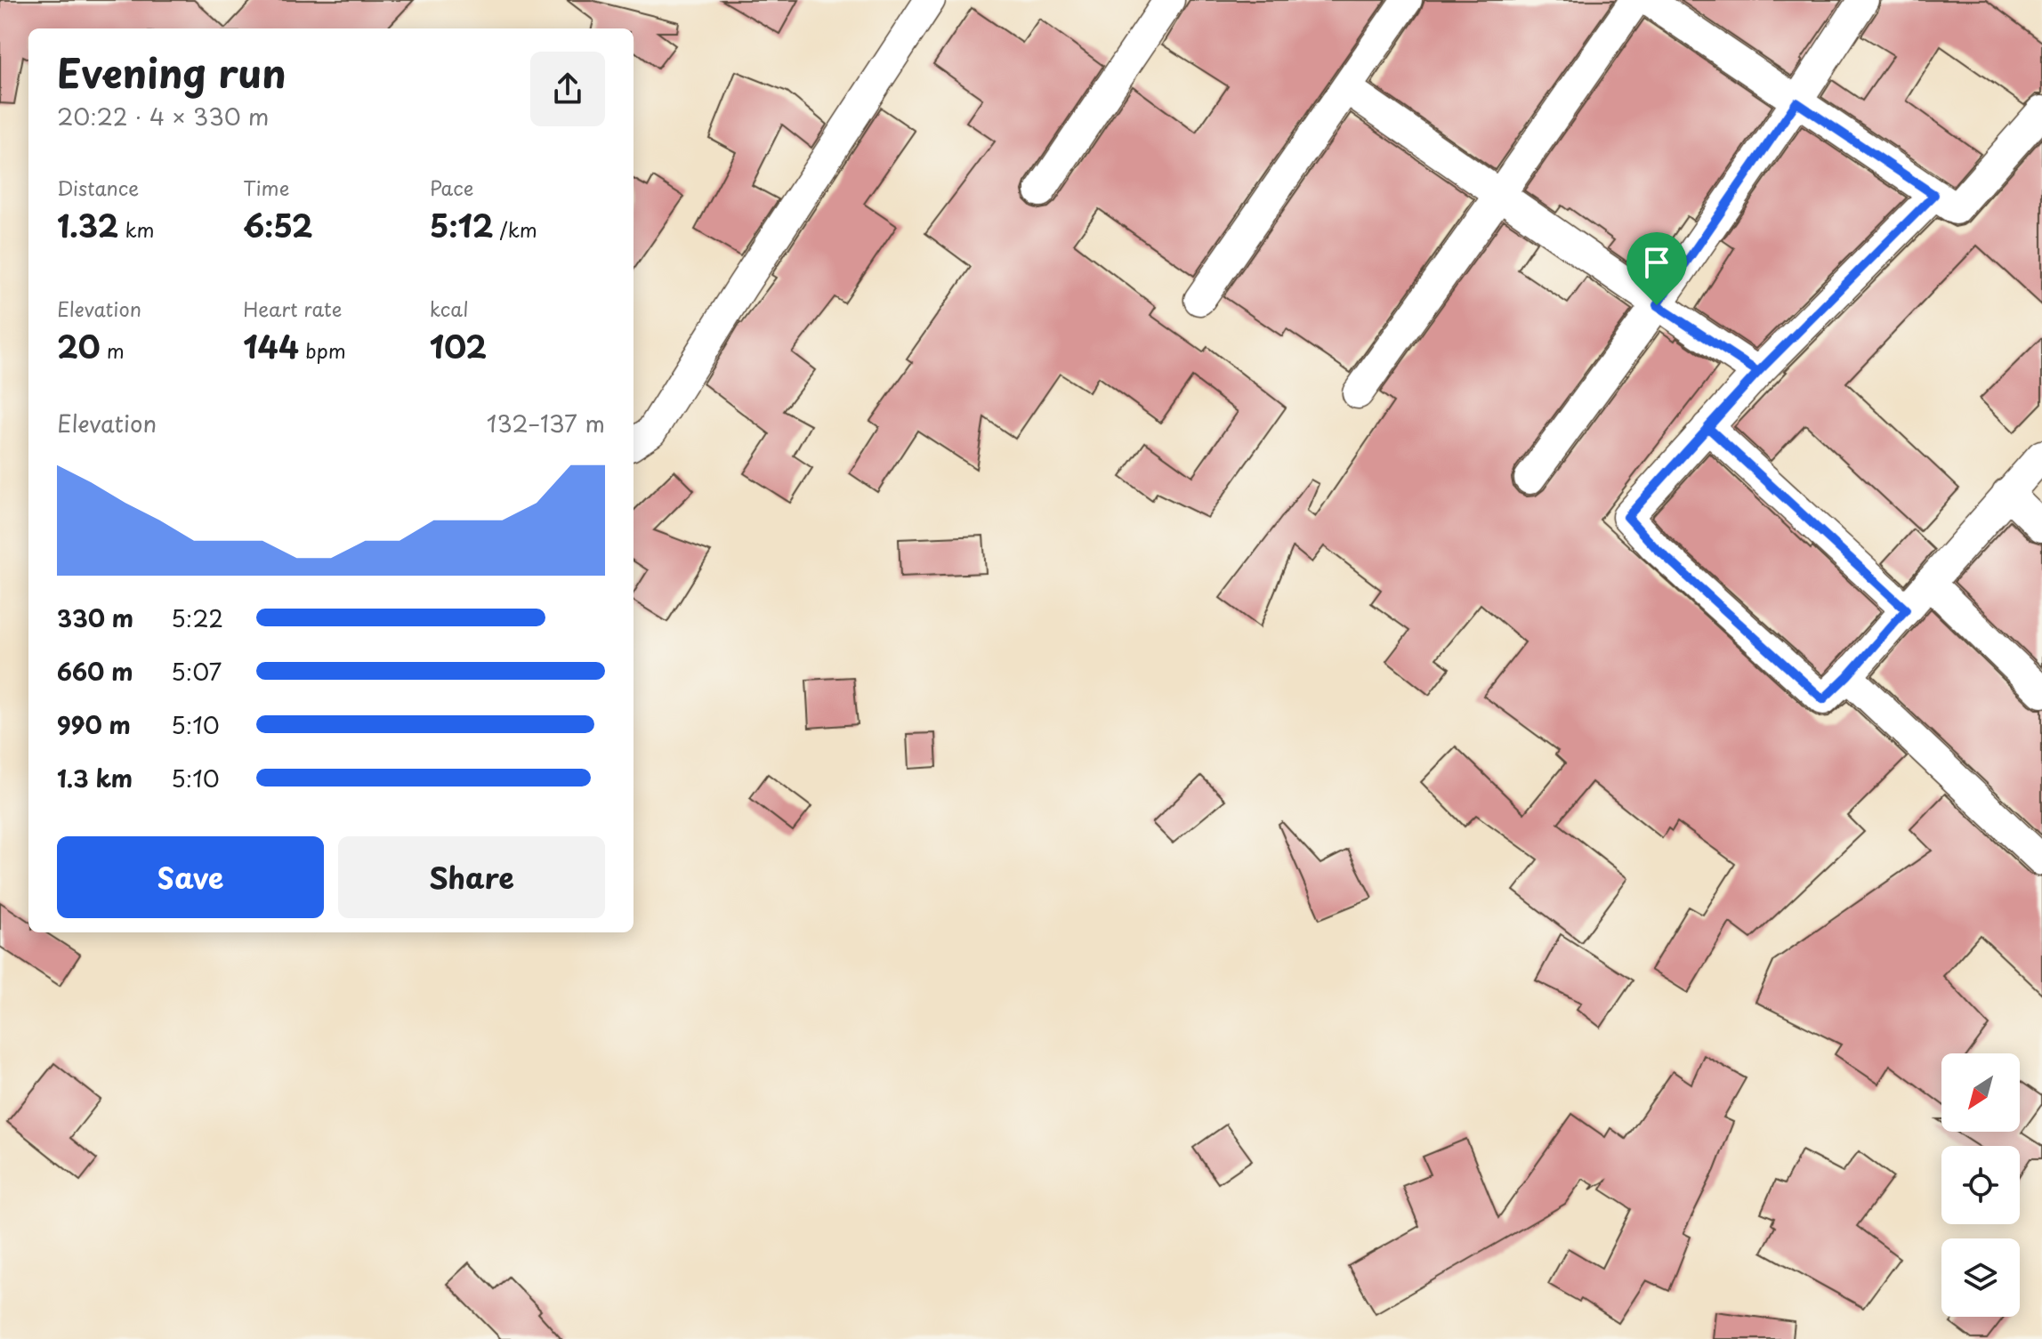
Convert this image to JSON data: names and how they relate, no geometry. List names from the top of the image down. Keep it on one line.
{"north":"bottom left","page":{"heading":["Evening run","20:22 · 4 × 330 m"],"stats":[["Distance","1.32 km"],["Time","6:52"],["Pace","5:12 /km"],["Elevation","20 m"],["Heart rate","144 bpm"],["kcal","102"]],"chart":["Elevation","132–137 m"],"list":[{"name":"330 m","note":"5:22"},{"name":"660 m","note":"5:07"},{"name":"990 m","note":"5:10"},{"name":"1.3 km","note":"5:10"}],"buttons":["Save","Share"]}}
